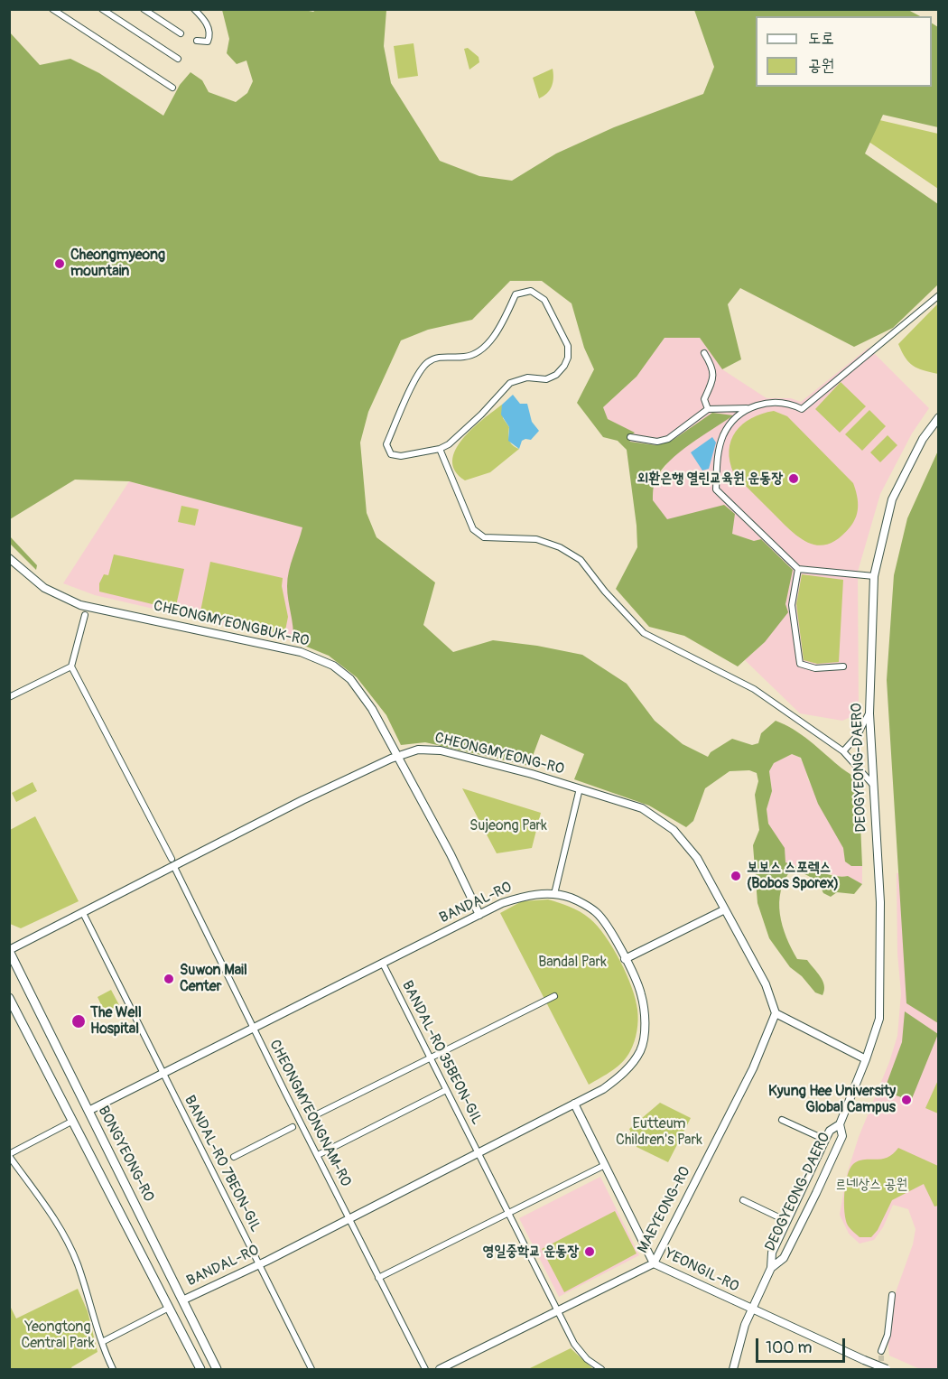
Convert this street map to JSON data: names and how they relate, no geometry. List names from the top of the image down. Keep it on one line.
{"streets":{"main road":["BONGYEONG-RO"],"street":["CHEONGMYEONGBUK-RO","CHEONGMYEONG-RO","DEOGYEONG-DAERO","BANDAL-RO","BANDAL-RO 35BEON-GIL","CHEONGMYEONGNAM-RO","BANDAL-RO 7BEON-GIL","MAEYEONG-RO","YEONGIL-RO"]},"crossings":[["CHEONGMYEONGBUK-RO","CHEONGMYEONG-RO"],["CHEONGMYEONGBUK-RO","BANDAL-RO"],["CHEONGMYEONG-RO","CHEONGMYEONGNAM-RO"],["CHEONGMYEONG-RO","BONGYEONG-RO"],["CHEONGMYEONG-RO","BANDAL-RO 7BEON-GIL"],["CHEONGMYEONG-RO","MAEYEONG-RO"],["DEOGYEONG-DAERO","YEONGIL-RO"],["BANDAL-RO","BANDAL-RO 35BEON-GIL"],["BANDAL-RO","CHEONGMYEONGNAM-RO"],["BANDAL-RO","BONGYEONG-RO"],["BANDAL-RO","BANDAL-RO 7BEON-GIL"],["BANDAL-RO","YEONGIL-RO"],["BANDAL-RO 35BEON-GIL","MAEYEONG-RO"],["MAEYEONG-RO","YEONGIL-RO"]],"parks":["Sujeong Park","Bandal Park","Eutteum Children's Park","르네상스 공원","Yeongtong Central Park"],"places":["Cheongmyeong mountain","외환은행 열린교육원 운동장","보보스 스포렉스 (Bobos Sporex)","Suwon Mail Center","The Well Hospital","Kyung Hee University Global Campus","영일중학교 운동장"],"legend":["도로","공원"],"scale_bar":"100 m"}
